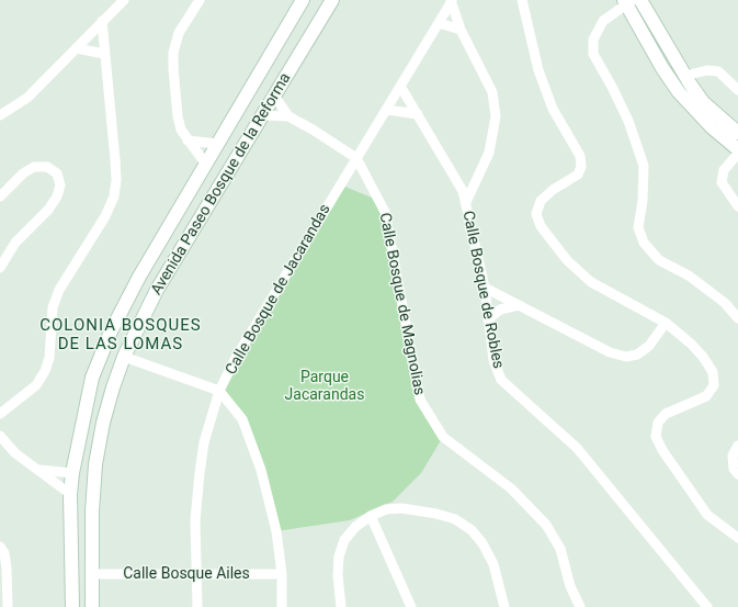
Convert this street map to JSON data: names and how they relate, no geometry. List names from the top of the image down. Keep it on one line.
{"streets":{"main road":["Avenida Paseo Bosque de la Reforma"],"street":["Calle Bosque de Jacarandas","Calle Bosque de Robles","Calle Bosque de Magnolias","Calle Bosque Ailes"]},"crossings":[["Avenida Paseo Bosque de la Reforma","Calle Bosque de Magnolias"],["Avenida Paseo Bosque de la Reforma","Calle Bosque Ailes"],["Calle Bosque de Jacarandas","Calle Bosque de Robles"],["Calle Bosque de Jacarandas","Calle Bosque de Magnolias"],["Calle Bosque de Jacarandas","Calle Bosque Ailes"]],"districts":["COLONIA BOSQUES DE LAS LOMAS"],"parks":["Parque Jacarandas"]}
